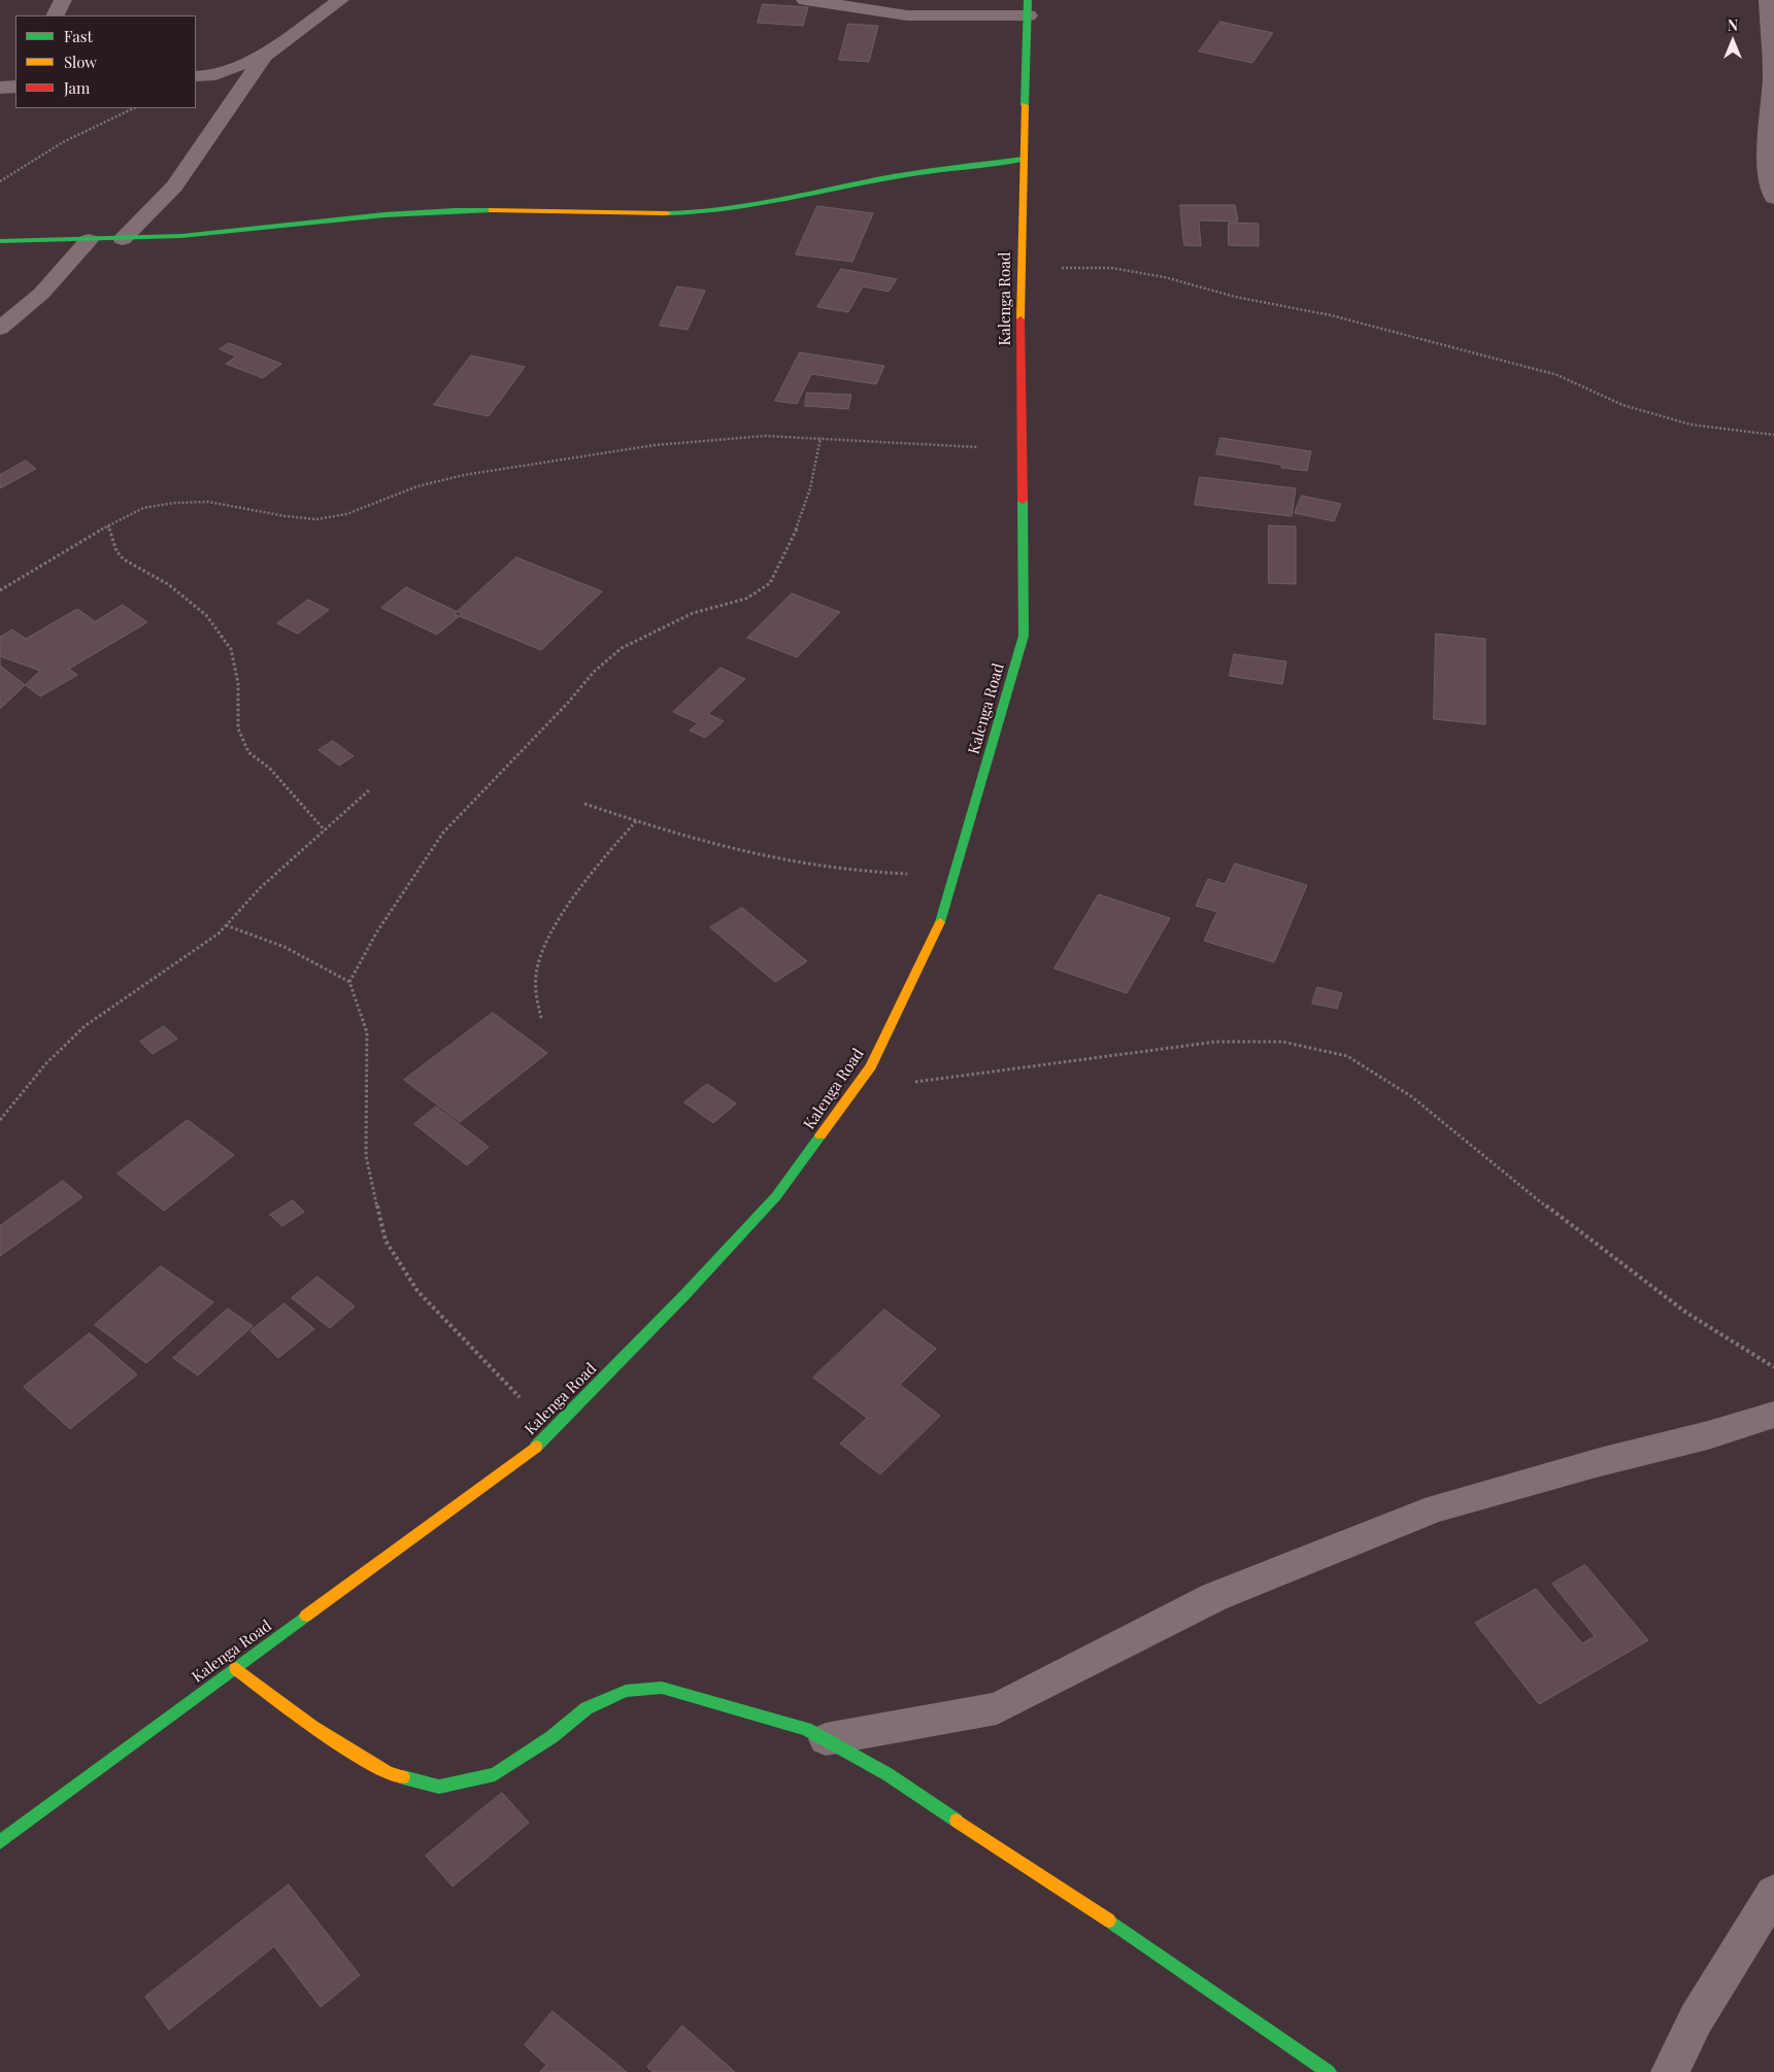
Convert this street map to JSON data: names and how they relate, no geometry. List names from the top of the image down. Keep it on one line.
{"streets":{"main road":["Kalenga Road"]},"legend":["Fast","Slow","Jam"],"north":"top"}
